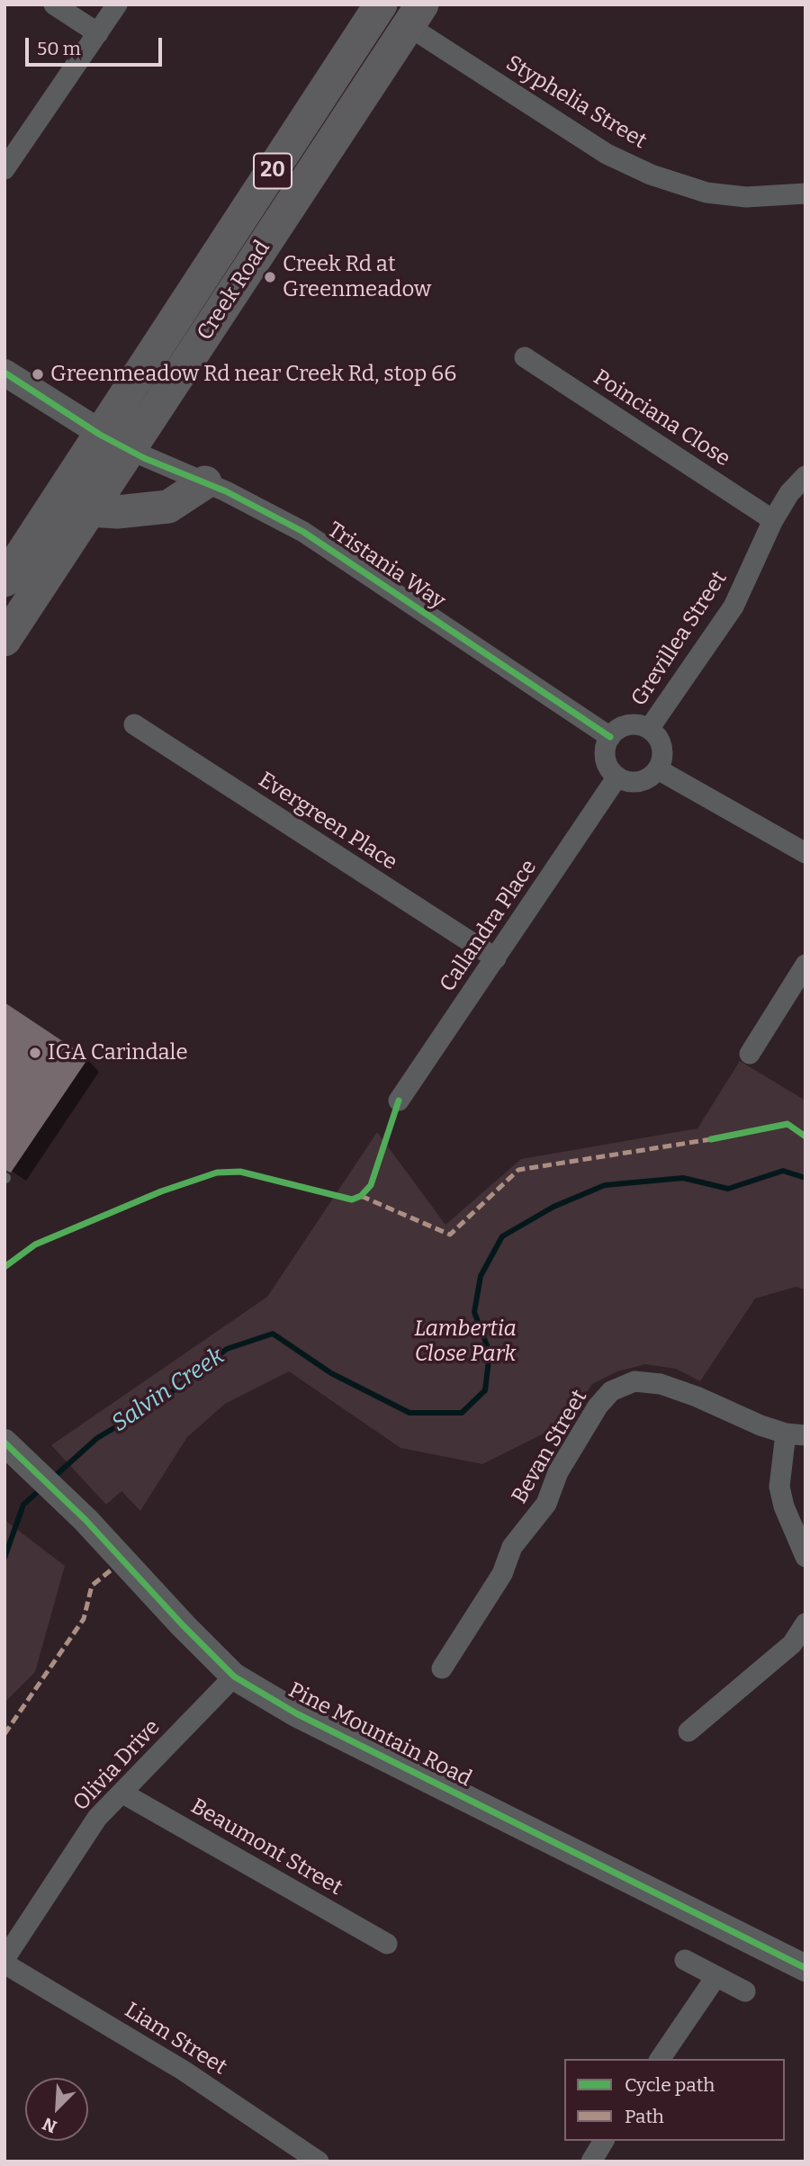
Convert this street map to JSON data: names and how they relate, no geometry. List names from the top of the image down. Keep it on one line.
{"streets":{"main road":["20","Creek Road"],"street":["Styphelia Street","Poinciana Close","Tristania Way","Grevillea Street","Evergreen Place","Callandra Place","Bevan Street","Pine Mountain Road","Olivia Drive","Beaumont Street","Liam Street"]},"crossings":[["Styphelia Street","Creek Road"],["Creek Road","Tristania Way"],["Poinciana Close","Grevillea Street"],["Tristania Way","Grevillea Street"],["Tristania Way","Callandra Place"],["Grevillea Street","Callandra Place"],["Evergreen Place","Callandra Place"],["Pine Mountain Road","Olivia Drive"],["Olivia Drive","Beaumont Street"],["Olivia Drive","Liam Street"]],"water":["Salvin Creek"],"parks":["Lambertia Close Park"],"places":["Creek Rd at Greenmeadow","Greenmeadow Rd near Creek Rd, stop 66","IGA Carindale"],"legend":["Cycle path","Path"],"scale_bar":"50 m","north":"bottom left"}
